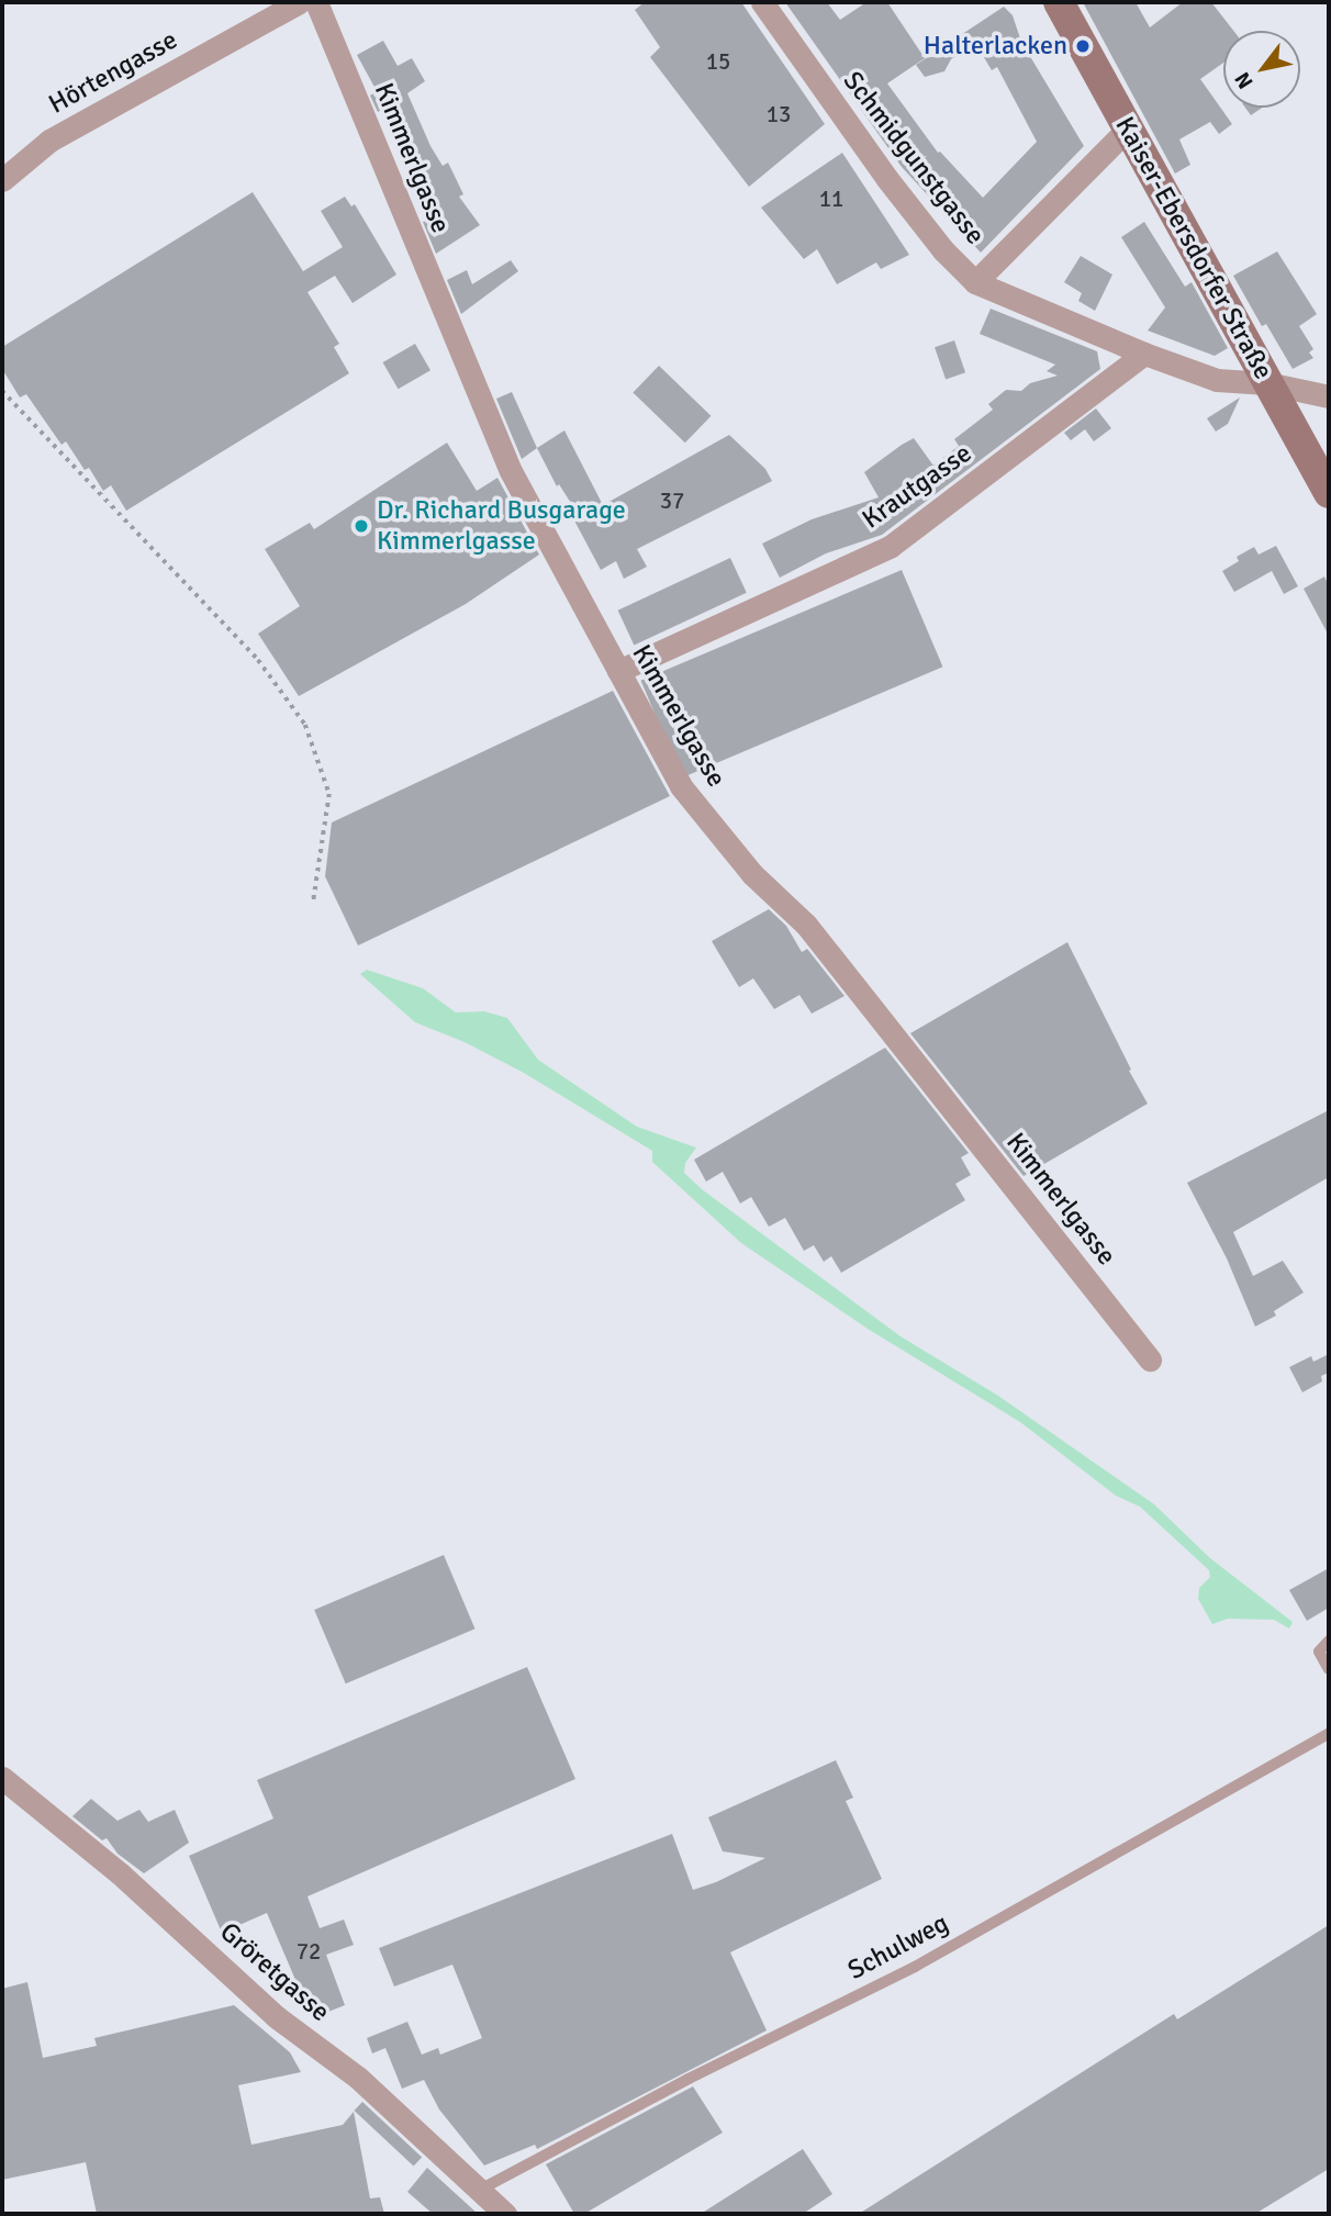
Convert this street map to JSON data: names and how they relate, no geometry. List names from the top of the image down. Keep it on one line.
{"streets":{"main road":["Kaiser-Ebersdorfer Straße"],"street":["Hörtengasse","Kimmerlgasse","Schmidgunstgasse","Krautgasse","Gröretgasse"],"lane":["Schulweg"]},"crossings":[["Kimmerlgasse","Krautgasse"],["Schmidgunstgasse","Kaiser-Ebersdorfer Straße"],["Schmidgunstgasse","Krautgasse"],["Schulweg","Gröretgasse"]],"places":["Halterlacken","Dr. Richard Busgarage Kimmerlgasse"],"house_numbers":["15","13","11","37","72"],"north":"bottom left"}
